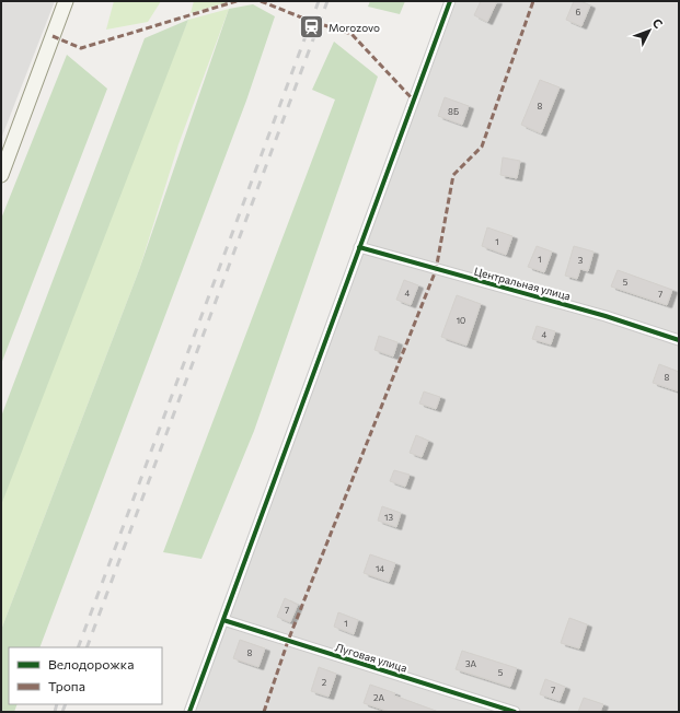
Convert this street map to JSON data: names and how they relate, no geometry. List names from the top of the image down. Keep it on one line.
{"streets":{"street":["Центральная улица","Луговая улица"]},"places":{"station":["Morozovo"]},"house_numbers":["6","8","8Б","1","1","3","5","4","7","10","4","8","13","14","7","1","8","3А","5","2","7","2А"],"legend":["Велодорожка","Тропа"],"north":"top right"}
